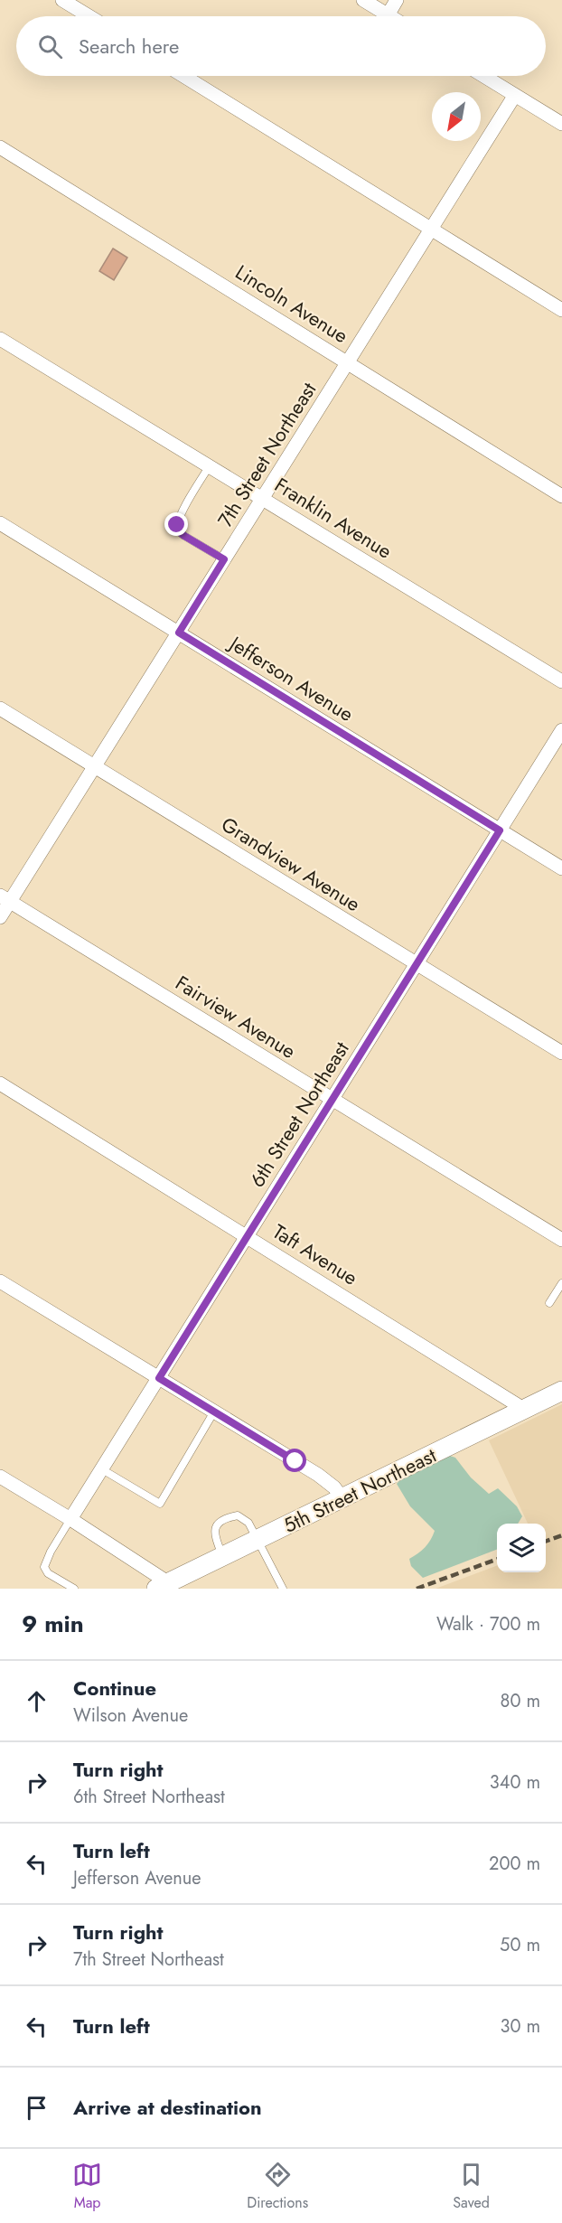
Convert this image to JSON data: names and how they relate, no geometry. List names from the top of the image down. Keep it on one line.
{"streets":{"main road":["5th Street Northeast"],"street":["Lincoln Avenue","7th Street Northeast","Franklin Avenue","Jefferson Avenue","Grandview Avenue","Fairview Avenue","6th Street Northeast","Taft Avenue"]},"crossings":[["Lincoln Avenue","7th Street Northeast"],["7th Street Northeast","Franklin Avenue"],["7th Street Northeast","Jefferson Avenue"],["7th Street Northeast","Grandview Avenue"],["7th Street Northeast","Fairview Avenue"],["Jefferson Avenue","6th Street Northeast"],["Grandview Avenue","6th Street Northeast"],["Fairview Avenue","6th Street Northeast"],["6th Street Northeast","Taft Avenue"],["Taft Avenue","5th Street Northeast"]],"north":"bottom left","page":{"search":"Search here","heading":["9 min","Walk · 700 m"],"list":[["Continue","Wilson Avenue","80 m"],["Turn right","6th Street Northeast","340 m"],["Turn left","Jefferson Avenue","200 m"],["Turn right","7th Street Northeast","50 m"],["Turn left","30 m"],"Arrive at destination"],"nav":["Map","Directions","Saved"]}}
